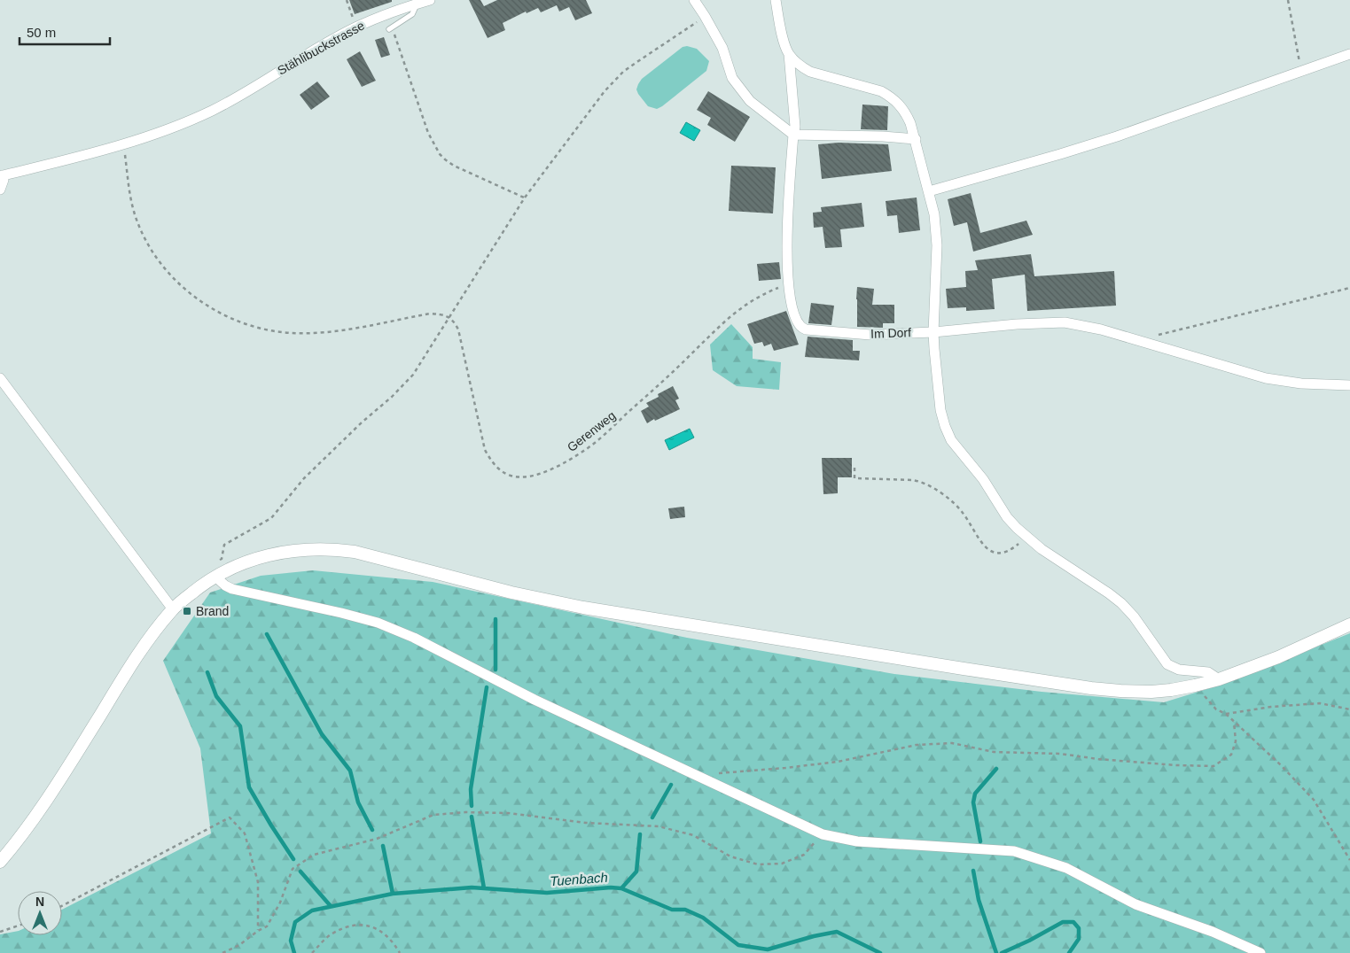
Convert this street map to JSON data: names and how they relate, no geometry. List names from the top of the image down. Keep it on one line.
{"streets":{"street":["Stählibuckstrasse","Im Dorf"],"path":["Gerenweg"]},"crossings":[["Im Dorf","Gerenweg"]],"water":["Tuenbach"],"places":{"transit":["Brand"]},"scale_bar":"50 m","north":"top"}
